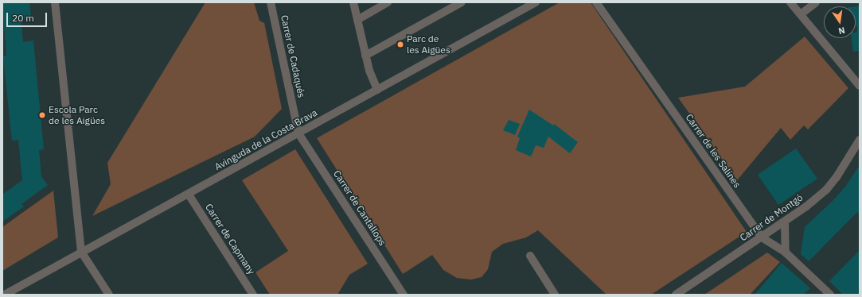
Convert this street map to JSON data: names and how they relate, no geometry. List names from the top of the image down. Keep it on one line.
{"streets":{"street":["Carrer de Cadaqués","Avinguda de la Costa Brava","Carrer de les Salines","Carrer de Cantallops","Carrer de Montgó","Carrer de Capmany"]},"crossings":[["Carrer de Cadaqués","Avinguda de la Costa Brava"],["Carrer de Cadaqués","Carrer de Cantallops"],["Avinguda de la Costa Brava","Carrer de Cantallops"],["Avinguda de la Costa Brava","Carrer de Capmany"],["Carrer de les Salines","Carrer de Montgó"]],"places":["Parc de les Aigües","Escola Parc de les Aigües"],"scale_bar":"20 m","north":"bottom"}
